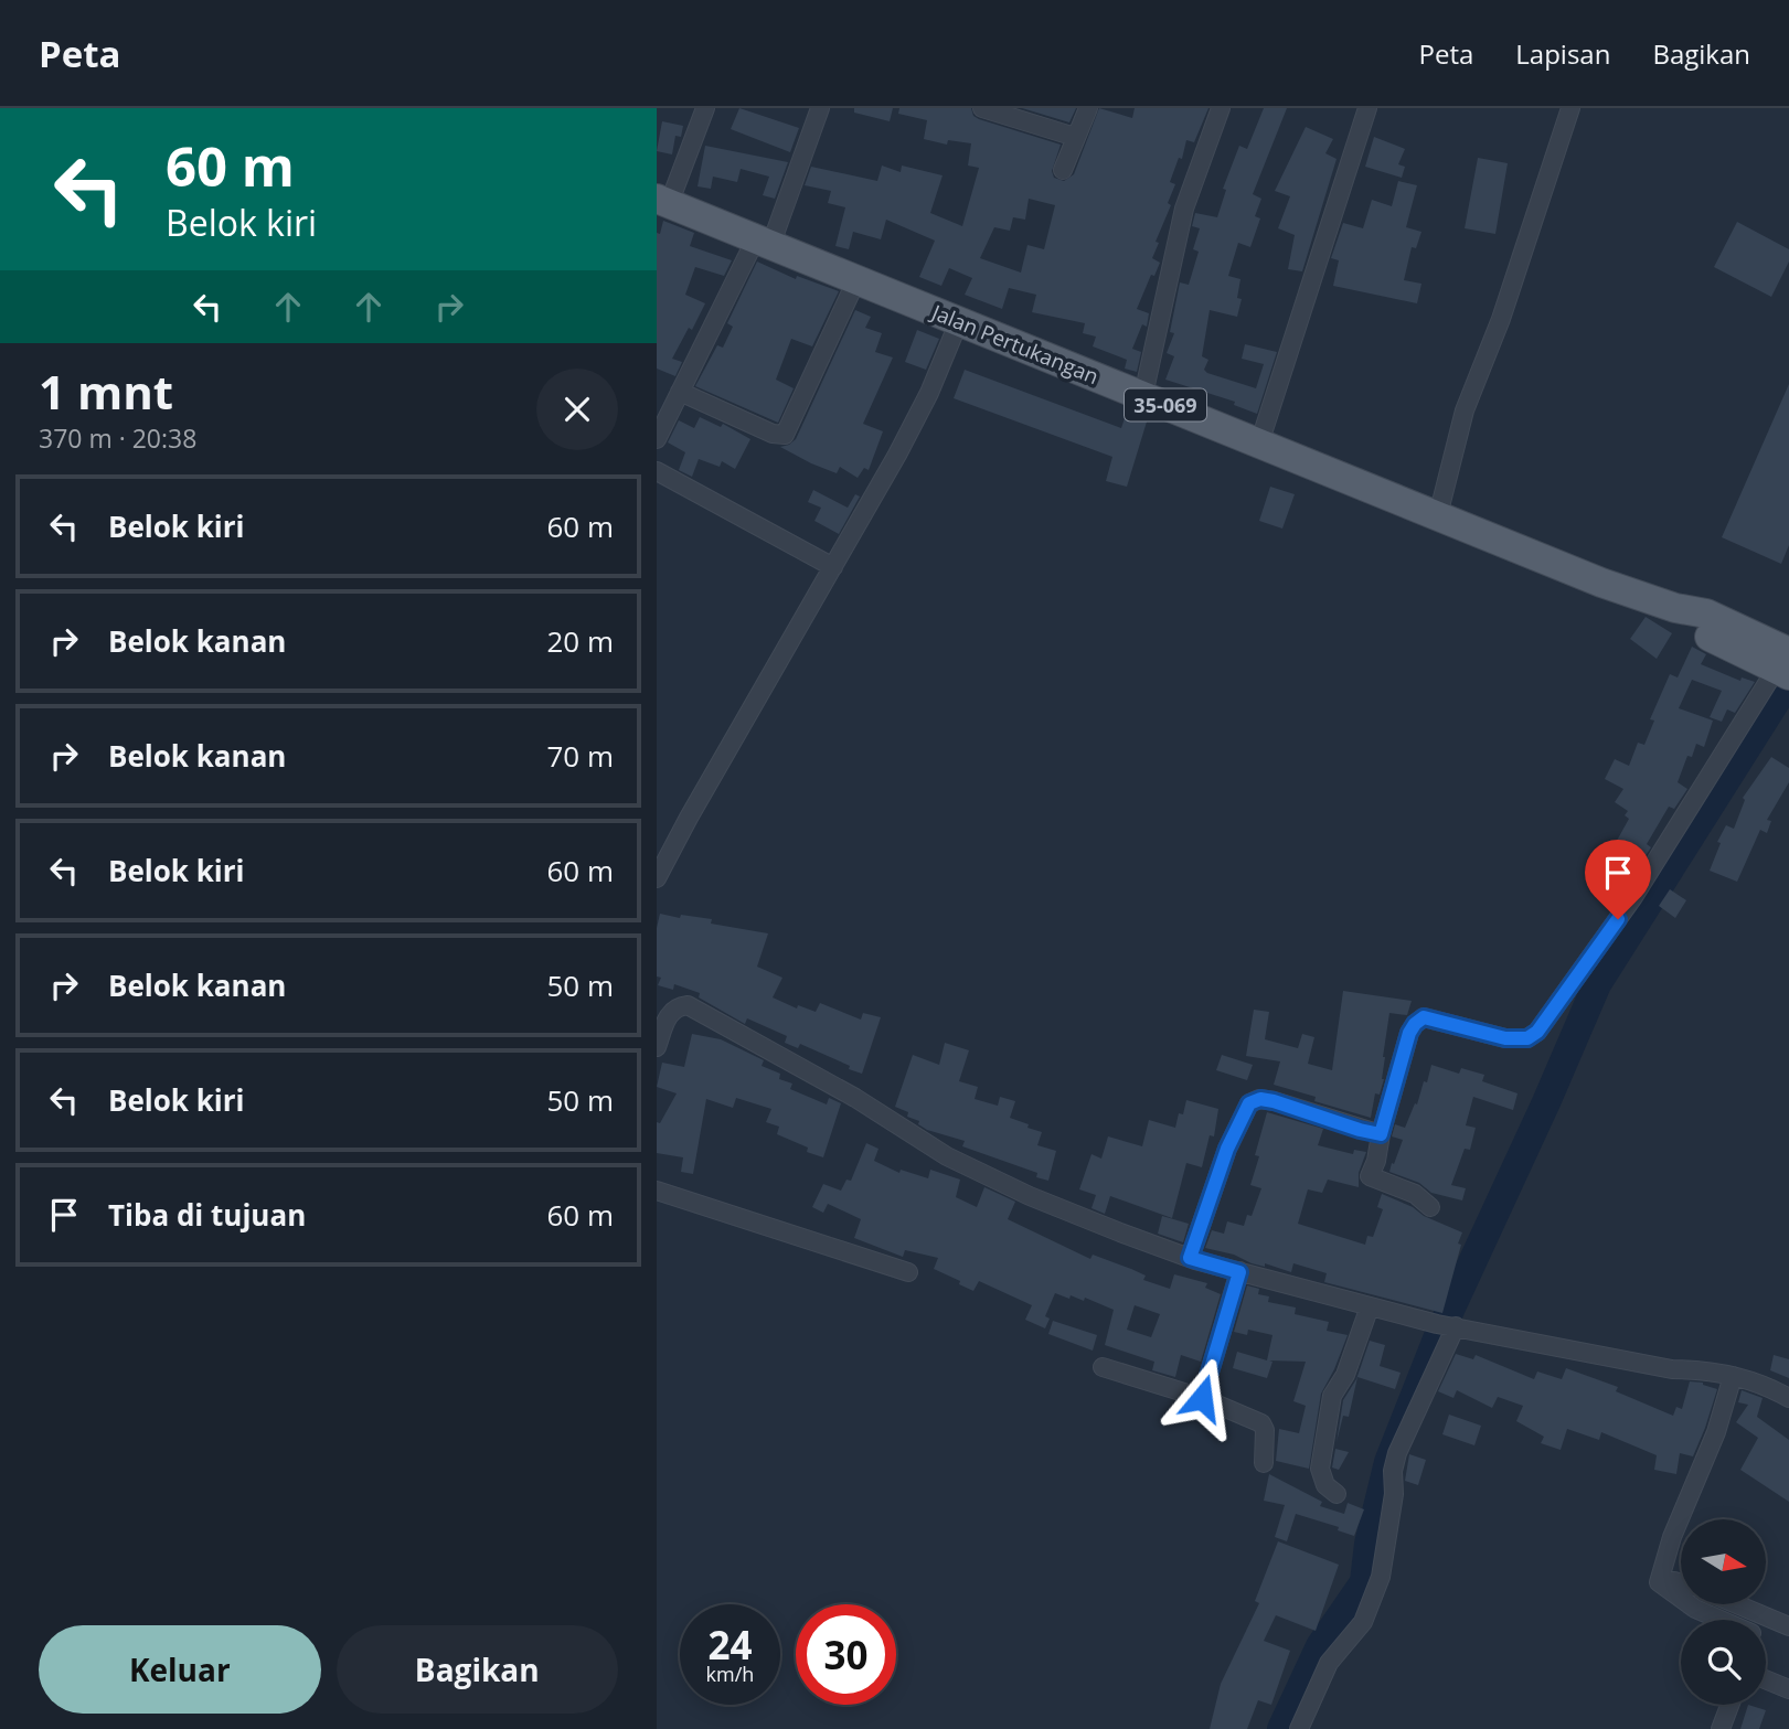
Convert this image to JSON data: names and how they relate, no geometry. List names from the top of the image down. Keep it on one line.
{"streets":{"main road":["Jalan Pertukangan","35-069"]},"north":"right","page":{"header":"Peta","nav":["Peta","Lapisan","Bagikan"],"turn":["60 m","Belok kiri"],"heading":["1 mnt","370 m · 20:38"],"list":[{"name":"Belok kiri","value":"60 m"},{"name":"Belok kanan","value":"20 m"},{"name":"Belok kanan","value":"70 m"},{"name":"Belok kiri","value":"60 m"},{"name":"Belok kanan","value":"50 m"},{"name":"Belok kiri","value":"50 m"},{"name":"Tiba di tujuan","value":"60 m"}],"speed":"24 km/h","limit":"30","buttons":["Keluar","Bagikan"]}}
